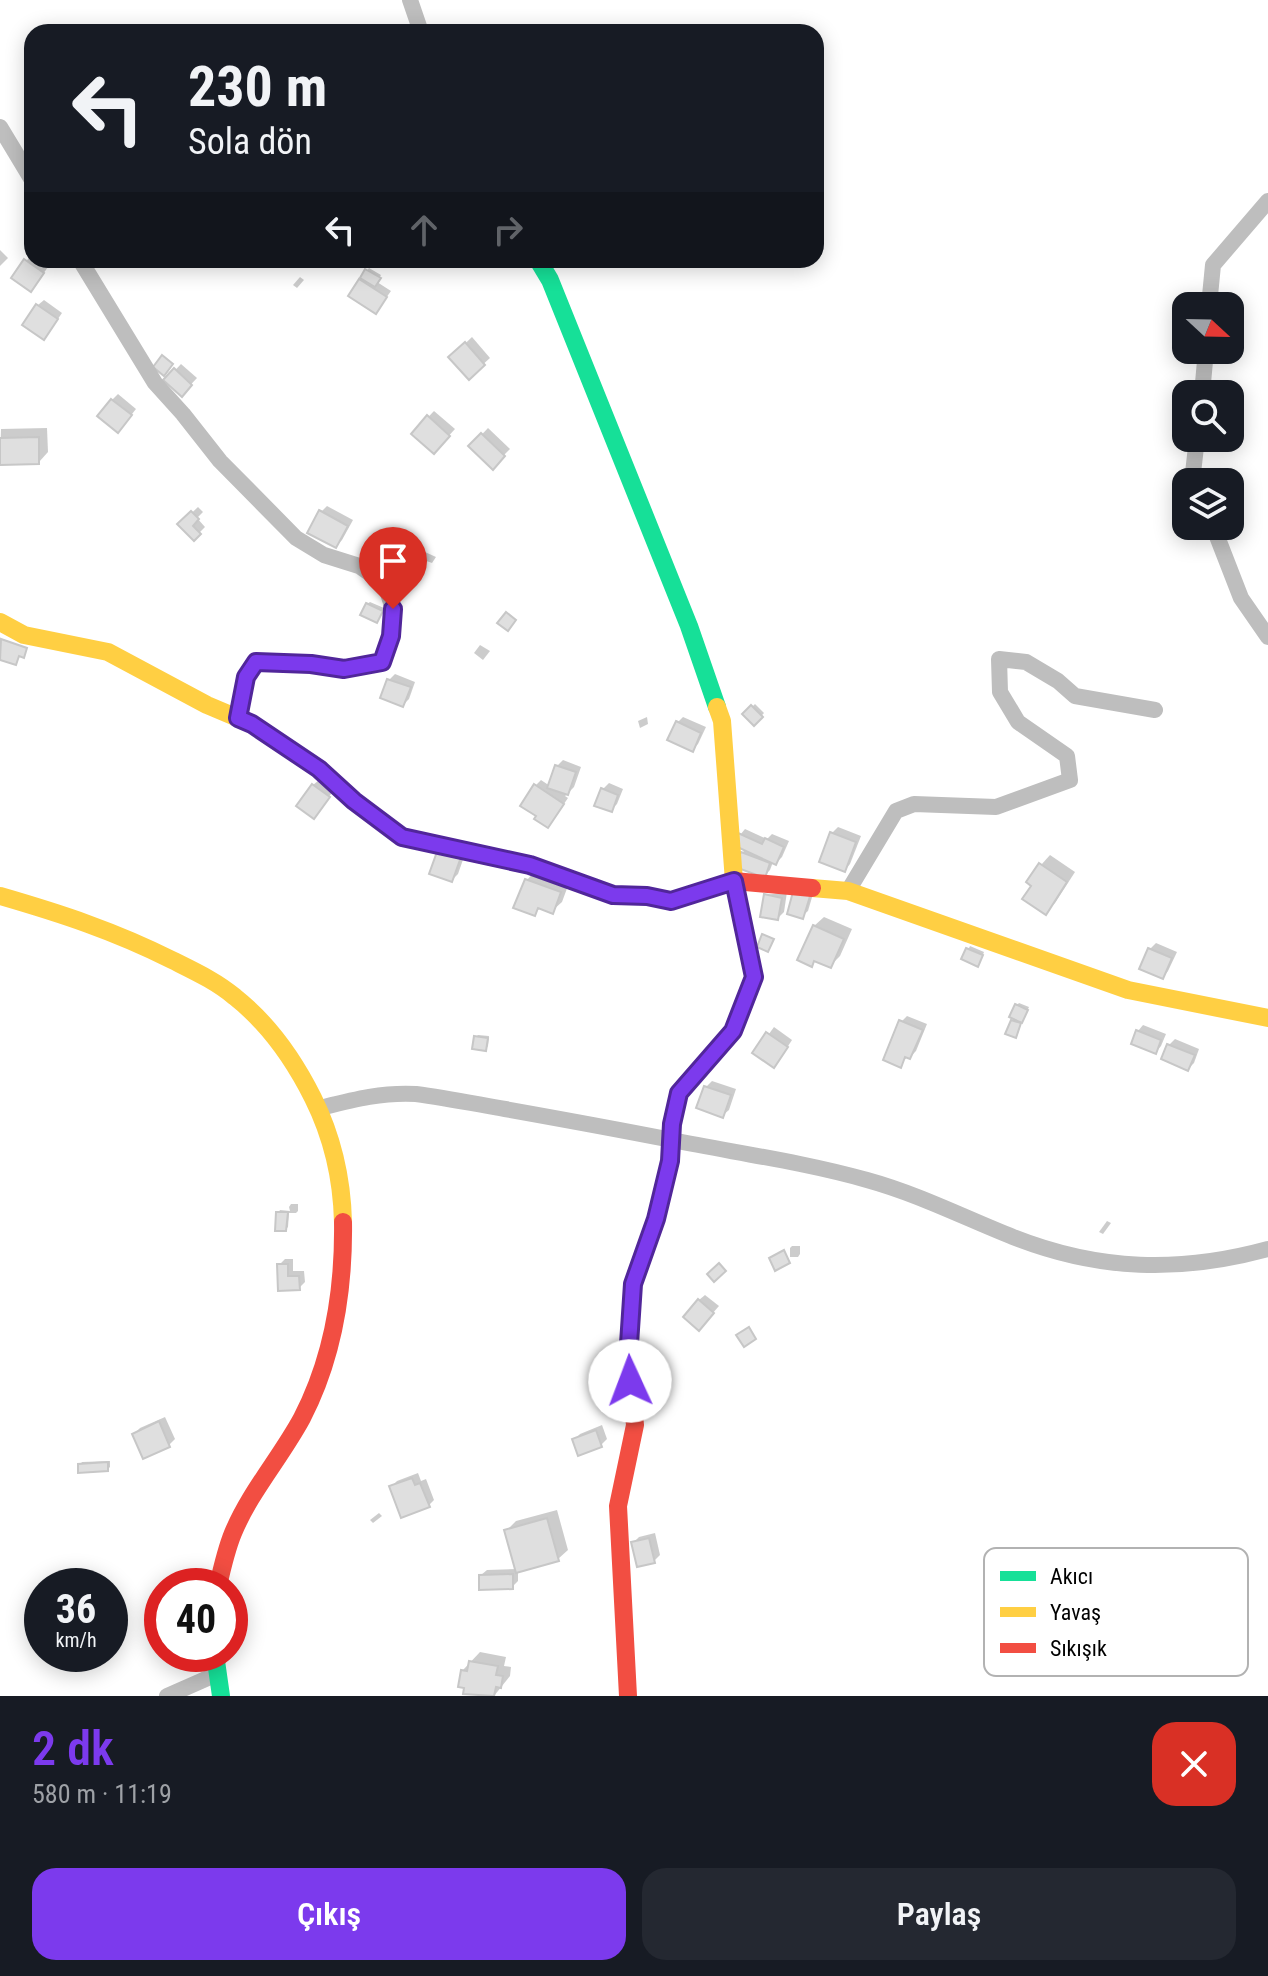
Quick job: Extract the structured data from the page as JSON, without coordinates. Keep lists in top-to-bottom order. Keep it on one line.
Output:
{"legend":["Akıcı","Yavaş","Sıkışık"],"north":"right","page":{"turn":["230 m","Sola dön"],"speed":"36 km/h","limit":"40","heading":["2 dk","580 m · 11:19"],"buttons":["Çıkış","Paylaş"]}}
